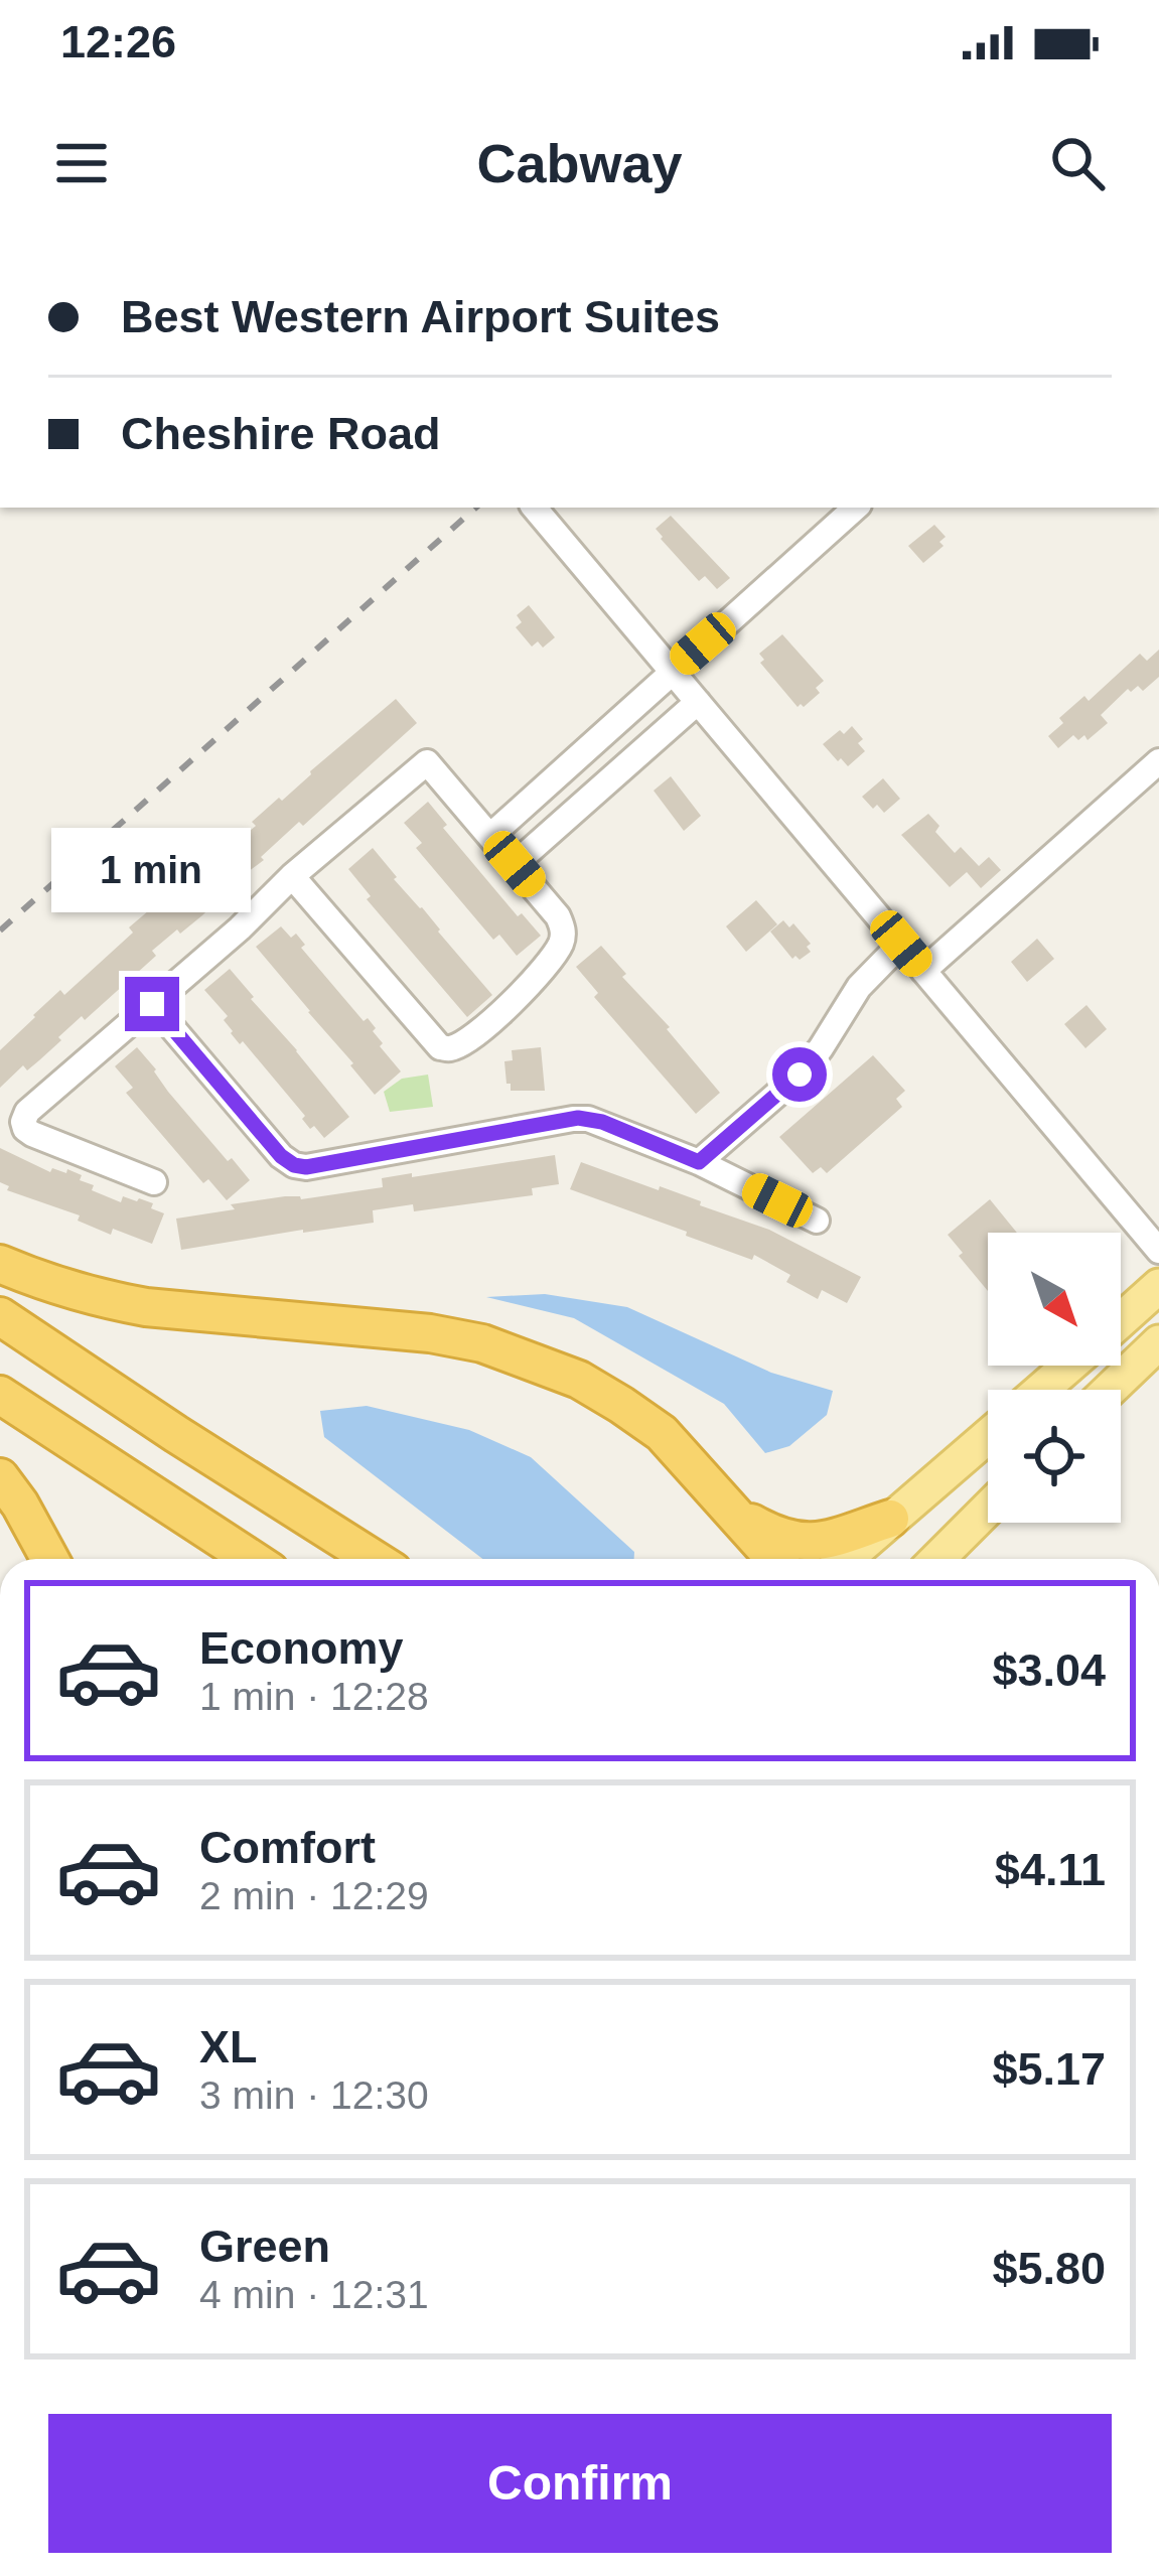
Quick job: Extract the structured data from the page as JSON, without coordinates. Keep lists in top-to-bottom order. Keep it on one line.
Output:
{"north":"bottom right","page":{"status":"12:26","header":"Cabway","banner":["Best Western Airport Suites","Cheshire Road"],"bubble":"1 min","list":[{"name":"Economy","note":"1 min · 12:28","value":"$3.04"},{"name":"Comfort","note":"2 min · 12:29","value":"$4.11"},{"name":"XL","note":"3 min · 12:30","value":"$5.17"},{"name":"Green","note":"4 min · 12:31","value":"$5.80"}],"buttons":"Confirm"}}
